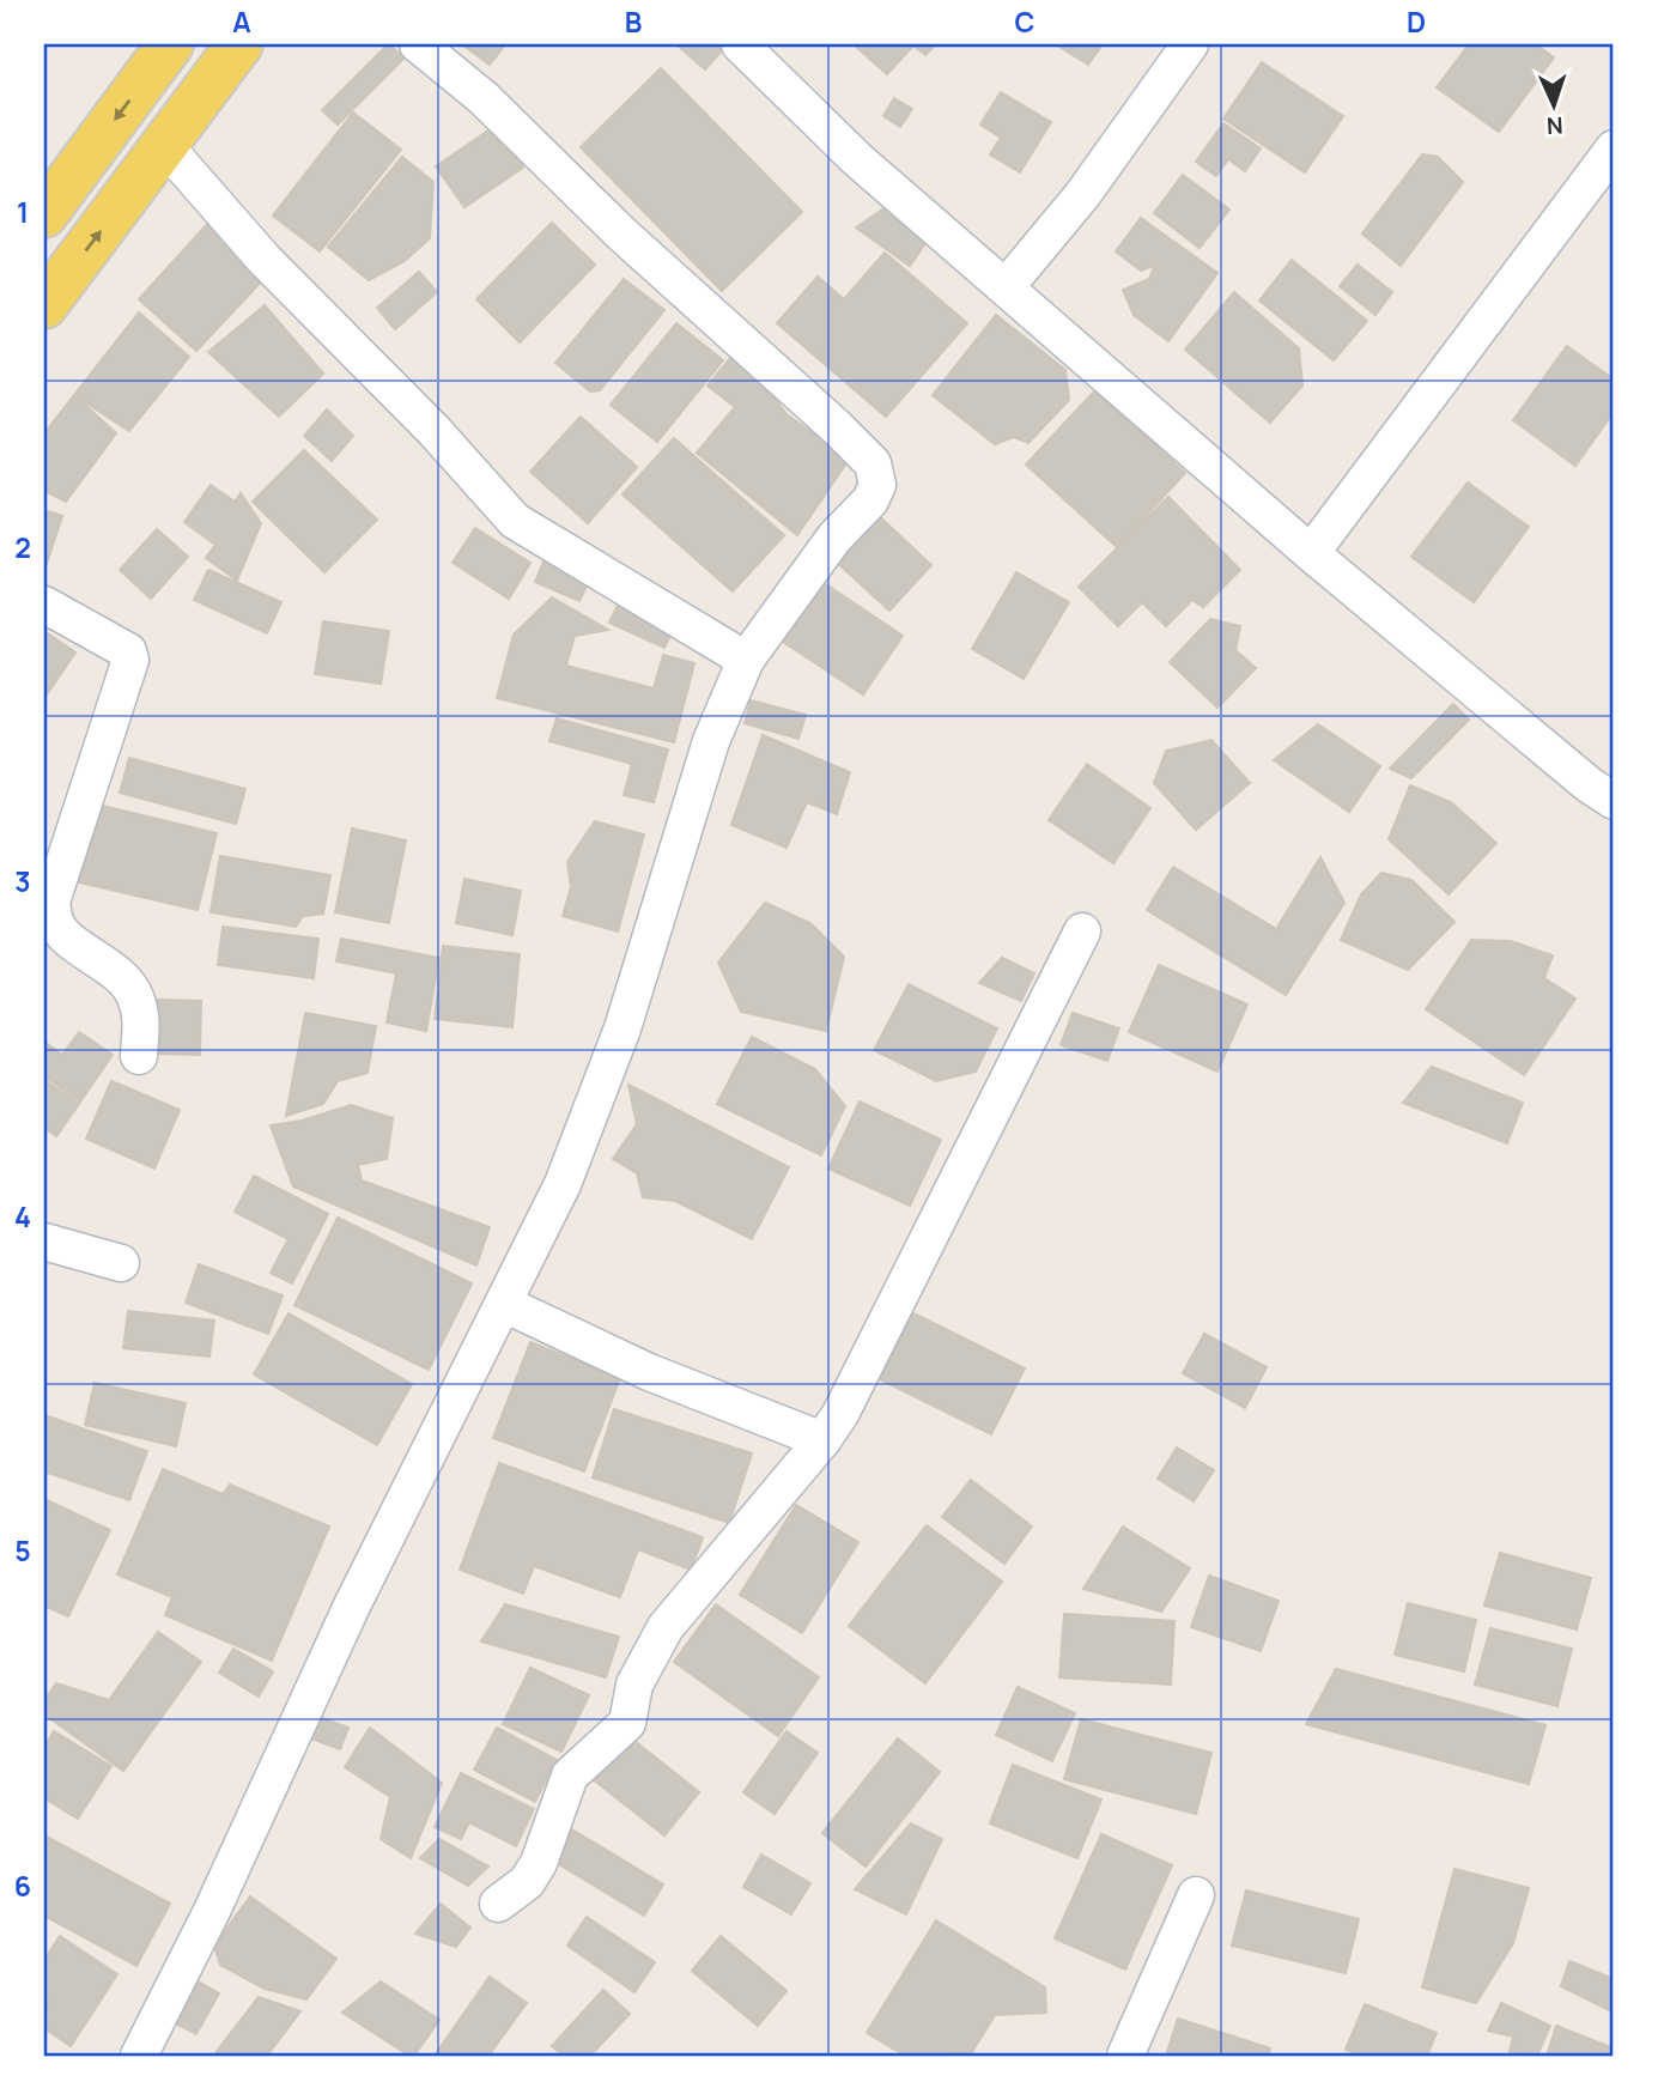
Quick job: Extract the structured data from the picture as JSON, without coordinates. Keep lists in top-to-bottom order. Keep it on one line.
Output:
{"north":"bottom","grid":{"columns":["A","B","C","D"],"rows":["1","2","3","4","5","6"]}}
